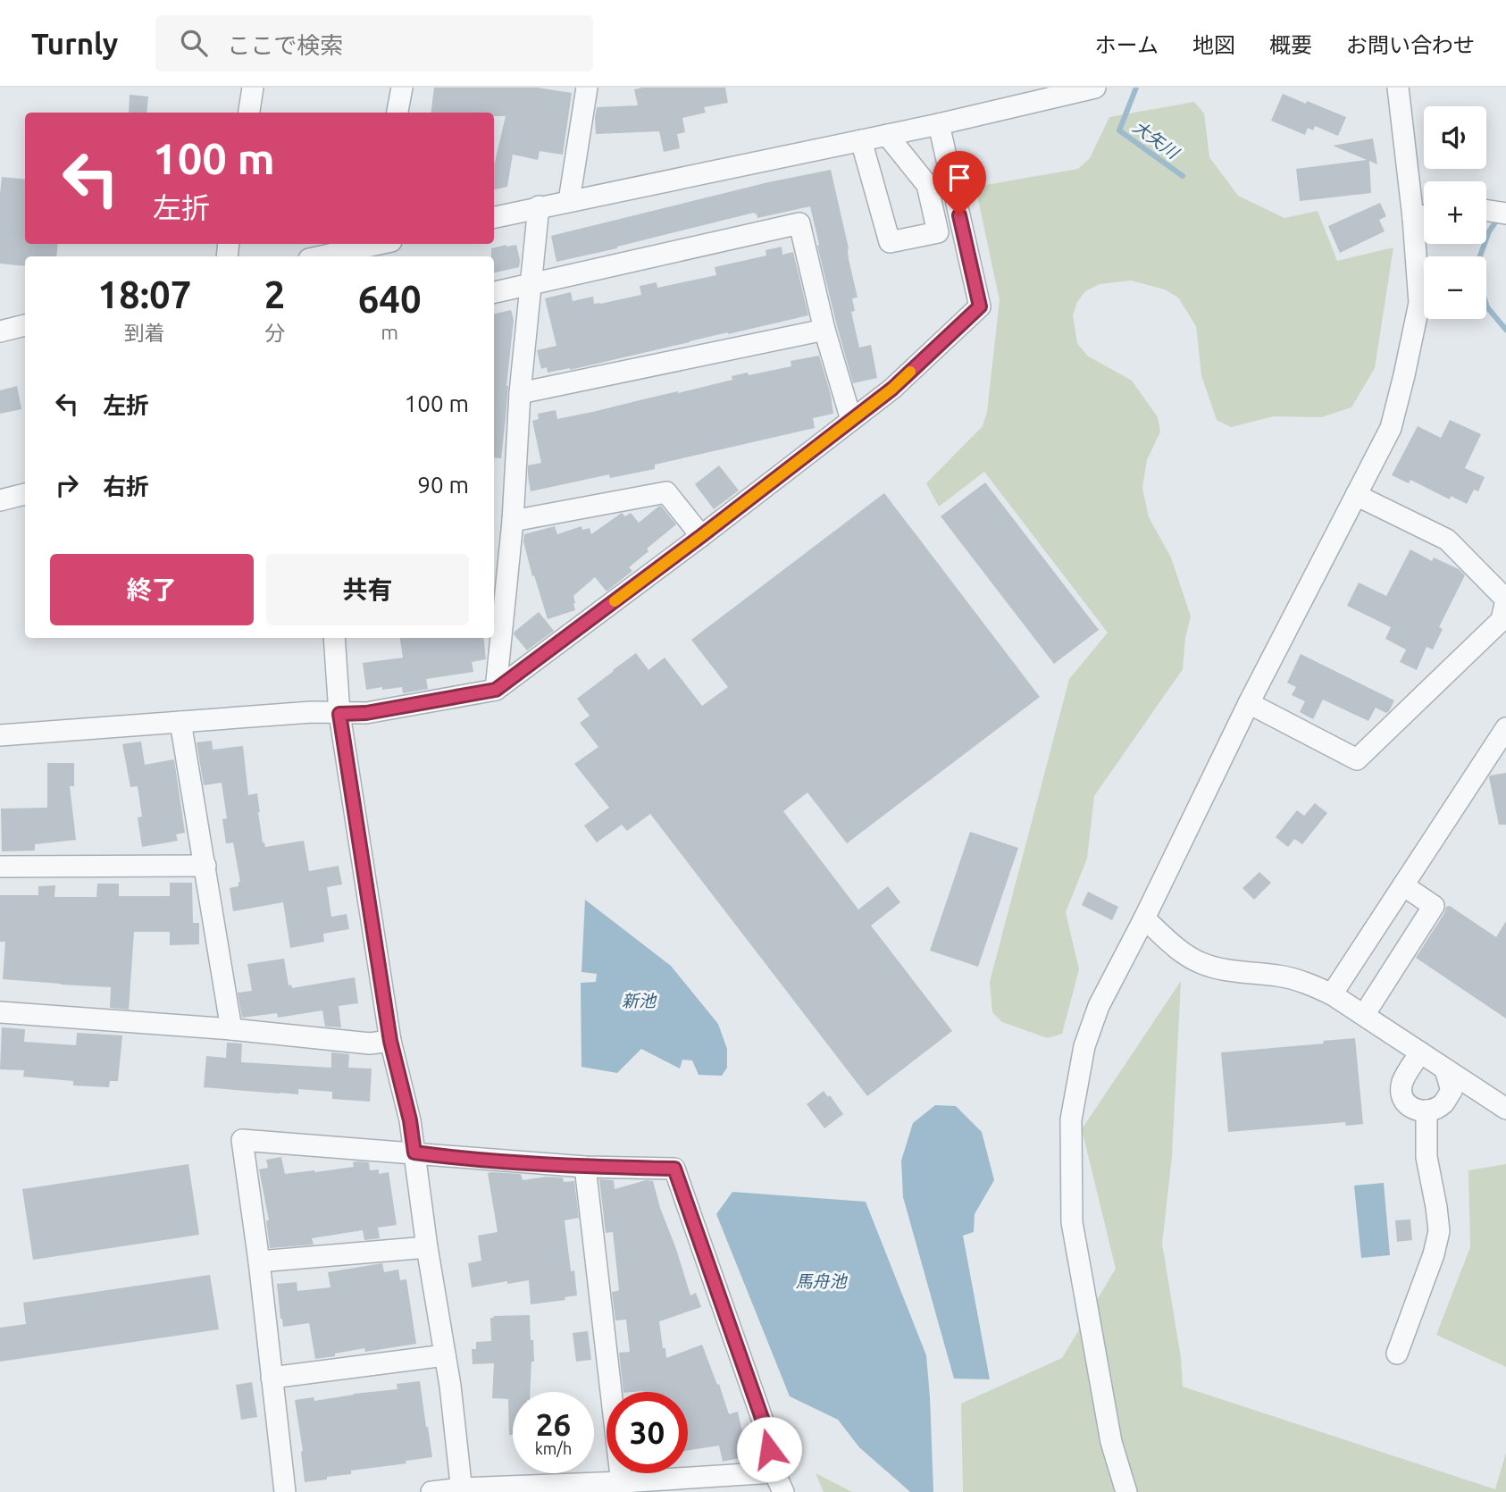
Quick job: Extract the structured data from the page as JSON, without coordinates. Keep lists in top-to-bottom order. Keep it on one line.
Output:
{"water":["大矢川","新池","馬舟池"],"page":{"header":"Turnly","search":"ここで検索","nav":["ホーム","地図","概要","お問い合わせ"],"map_buttons":["+","−"],"turn":["100 m","左折"],"eta":["18:07","到着","2","分","640","m"],"list":[{"name":"左折","value":"100 m"},{"name":"右折","value":"90 m"}],"buttons":["終了","共有"],"speed":"26 km/h","limit":"30"}}
